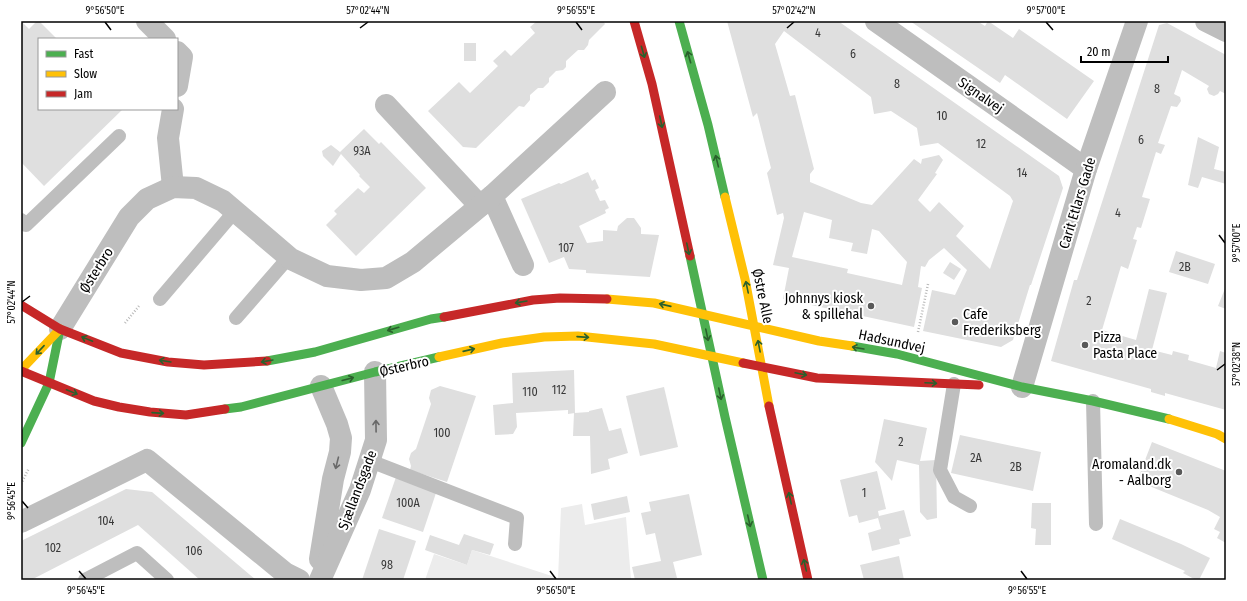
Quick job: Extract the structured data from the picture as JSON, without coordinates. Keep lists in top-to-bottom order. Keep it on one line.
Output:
{"streets":{"street":["Signalvej","Carit Etlars Gade","Østerbro","Østre Alle","Hadsundvej","Sjællandsgade"]},"crossings":[["Signalvej","Carit Etlars Gade"],["Carit Etlars Gade","Hadsundvej"],["Østerbro","Østre Alle"],["Østerbro","Hadsundvej"],["Østerbro","Sjællandsgade"],["Østre Alle","Hadsundvej"]],"places":["Johnnys kiosk & spillehal","Cafe Frederiksberg","Pizza Pasta Place","Aromaland.dk - Aalborg"],"house_numbers":["4","6","8","8","10","6","12","93A","14","4","107","2B","2","112","110","100","2","2A","2B","1","100A","104","102","106","98"],"legend":["Fast","Slow","Jam"],"scale_bar":"20 m","coordinates":["9°56'50\"E","57°02'44\"N","9°56'55\"E","57°02'42\"N","9°57'00\"E","57°02'38\"N","9°56'45\"E"]}
